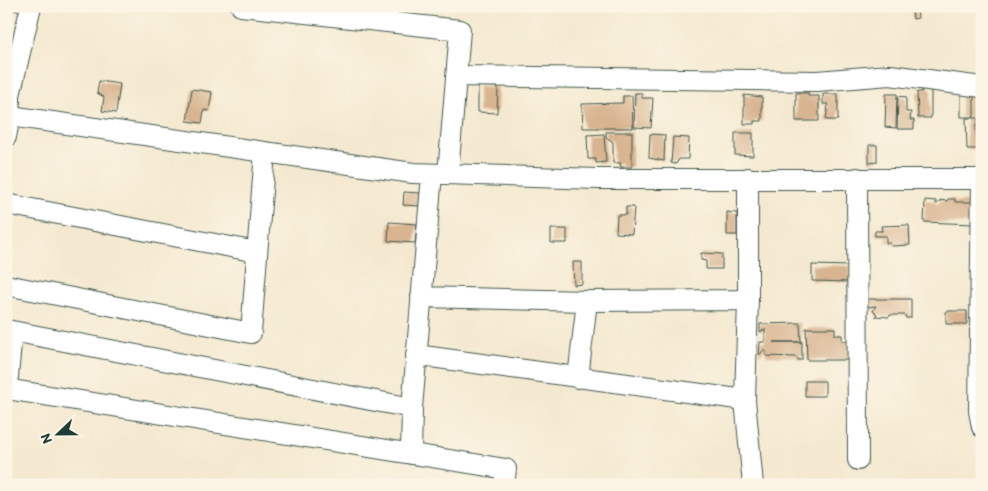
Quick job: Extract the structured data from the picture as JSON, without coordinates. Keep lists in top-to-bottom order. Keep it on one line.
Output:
{"north":"left"}
